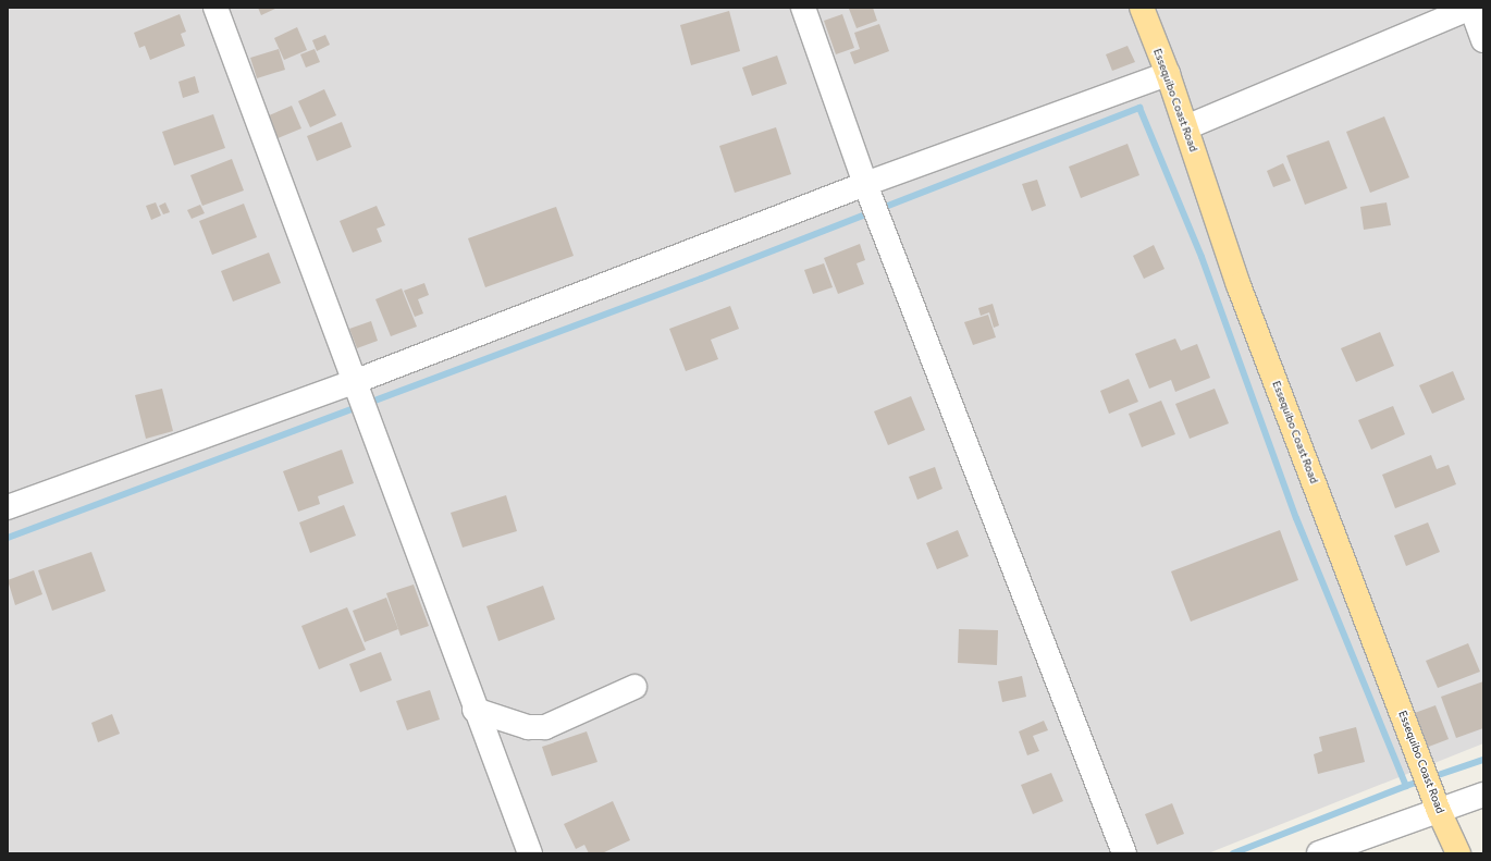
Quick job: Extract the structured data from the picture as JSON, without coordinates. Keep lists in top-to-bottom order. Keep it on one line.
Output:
{"streets":{"main road":["Essequibo Coast Road"]}}
